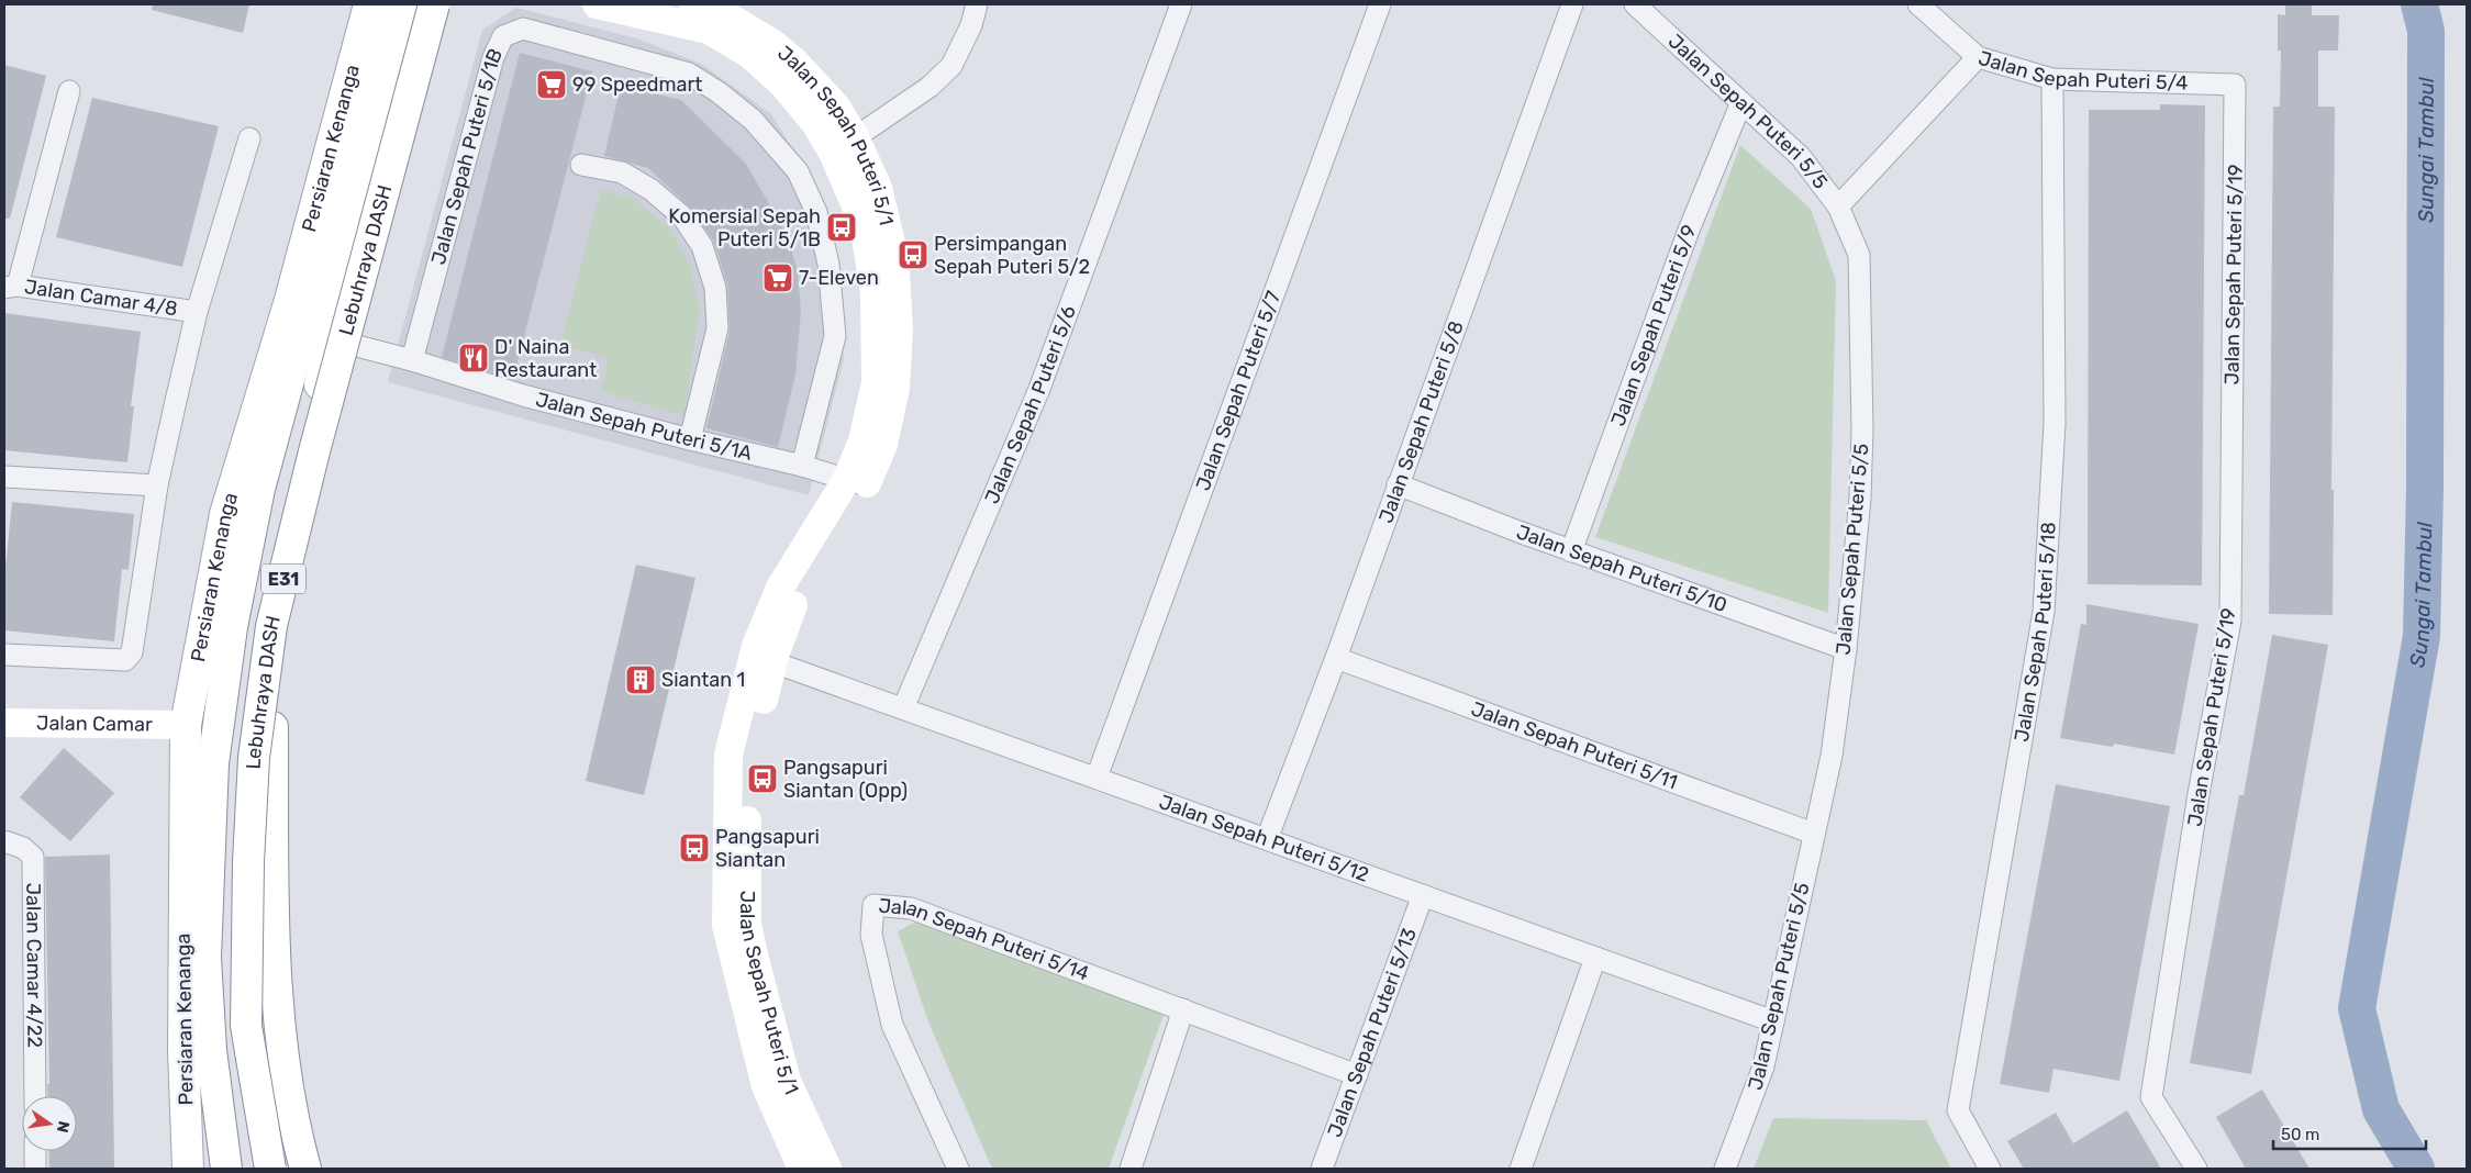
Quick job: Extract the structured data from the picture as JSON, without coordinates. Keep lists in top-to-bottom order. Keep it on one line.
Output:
{"streets":{"main road":["Persiaran Kenanga","Lebuhraya DASH","E31"],"street":["Jalan Sepah Puteri 5/4","Jalan Sepah Puteri 5/5","Jalan Sepah Puteri 5/1","Jalan Sepah Puteri 5/1B","Jalan Sepah Puteri 5/19","Jalan Camar 4/8","Jalan Sepah Puteri 5/9","Jalan Sepah Puteri 5/7","Jalan Sepah Puteri 5/6","Jalan Sepah Puteri 5/8","Jalan Sepah Puteri 5/1A","Jalan Sepah Puteri 5/10","Jalan Sepah Puteri 5/18","Jalan Camar","Jalan Sepah Puteri 5/11","Jalan Sepah Puteri 5/12","Jalan Sepah Puteri 5/14","Jalan Camar 4/22","Jalan Sepah Puteri 5/13"]},"crossings":[["Jalan Sepah Puteri 5/4","Jalan Sepah Puteri 5/19"],["Jalan Sepah Puteri 5/4","Jalan Sepah Puteri 5/18"],["Jalan Sepah Puteri 5/5","Jalan Sepah Puteri 5/9"],["Jalan Sepah Puteri 5/5","Jalan Sepah Puteri 5/10"],["Jalan Sepah Puteri 5/5","Jalan Sepah Puteri 5/11"],["Jalan Sepah Puteri 5/5","Jalan Sepah Puteri 5/12"],["Jalan Sepah Puteri 5/1","Jalan Sepah Puteri 5/1A"],["Jalan Sepah Puteri 5/1","Jalan Sepah Puteri 5/12"],["Persiaran Kenanga","Jalan Camar"],["Jalan Sepah Puteri 5/1B","Jalan Sepah Puteri 5/1A"],["Jalan Sepah Puteri 5/9","Jalan Sepah Puteri 5/10"],["Jalan Sepah Puteri 5/7","Jalan Sepah Puteri 5/12"],["Jalan Sepah Puteri 5/6","Jalan Sepah Puteri 5/12"],["Jalan Sepah Puteri 5/8","Jalan Sepah Puteri 5/10"],["Jalan Sepah Puteri 5/8","Jalan Sepah Puteri 5/11"],["Jalan Sepah Puteri 5/8","Jalan Sepah Puteri 5/12"],["Jalan Sepah Puteri 5/12","Jalan Sepah Puteri 5/13"],["Jalan Sepah Puteri 5/14","Jalan Sepah Puteri 5/13"]],"water":["Sungai Tambul"],"places":{"supermarket":["99 Speedmart","7-Eleven"],"bus stop":["Komersial Sepah Puteri 5/1B","Persimpangan Sepah Puteri 5/2","Pangsapuri Siantan (Opp)","Pangsapuri Siantan"],"restaurant":["D' Naina Restaurant"],"building":["Siantan 1"]},"scale_bar":"50 m","north":"right"}
